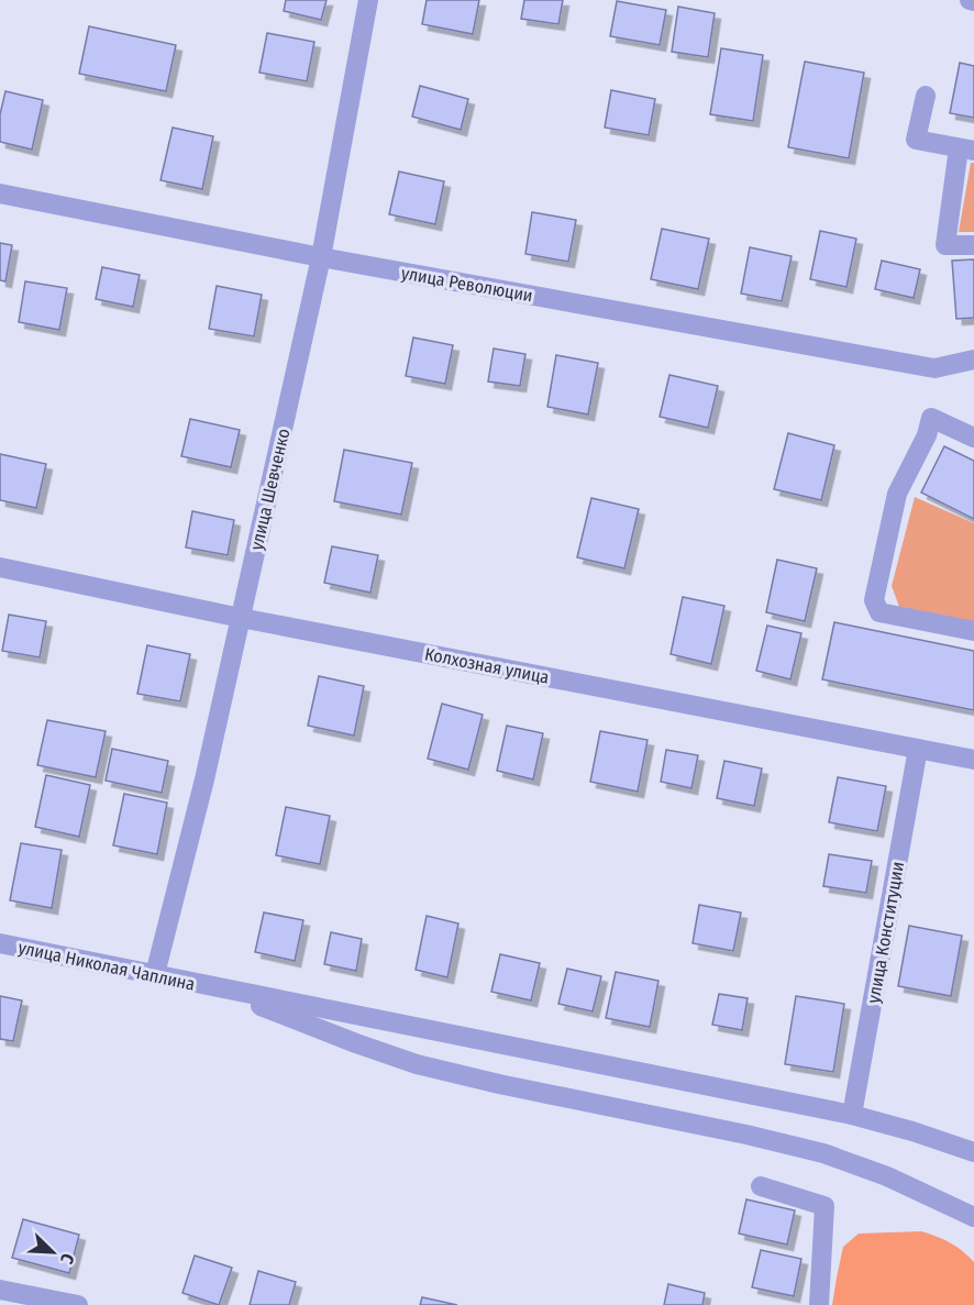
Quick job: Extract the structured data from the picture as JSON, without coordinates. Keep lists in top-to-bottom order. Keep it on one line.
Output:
{"streets":{"street":["улица Революции","улица Шевченко","Колхозная улица","улица Конституции","улица Николая Чаплина"]},"crossings":[["улица Революции","улица Шевченко"],["улица Шевченко","Колхозная улица"],["улица Шевченко","улица Николая Чаплина"],["Колхозная улица","улица Конституции"]],"north":"bottom right"}
